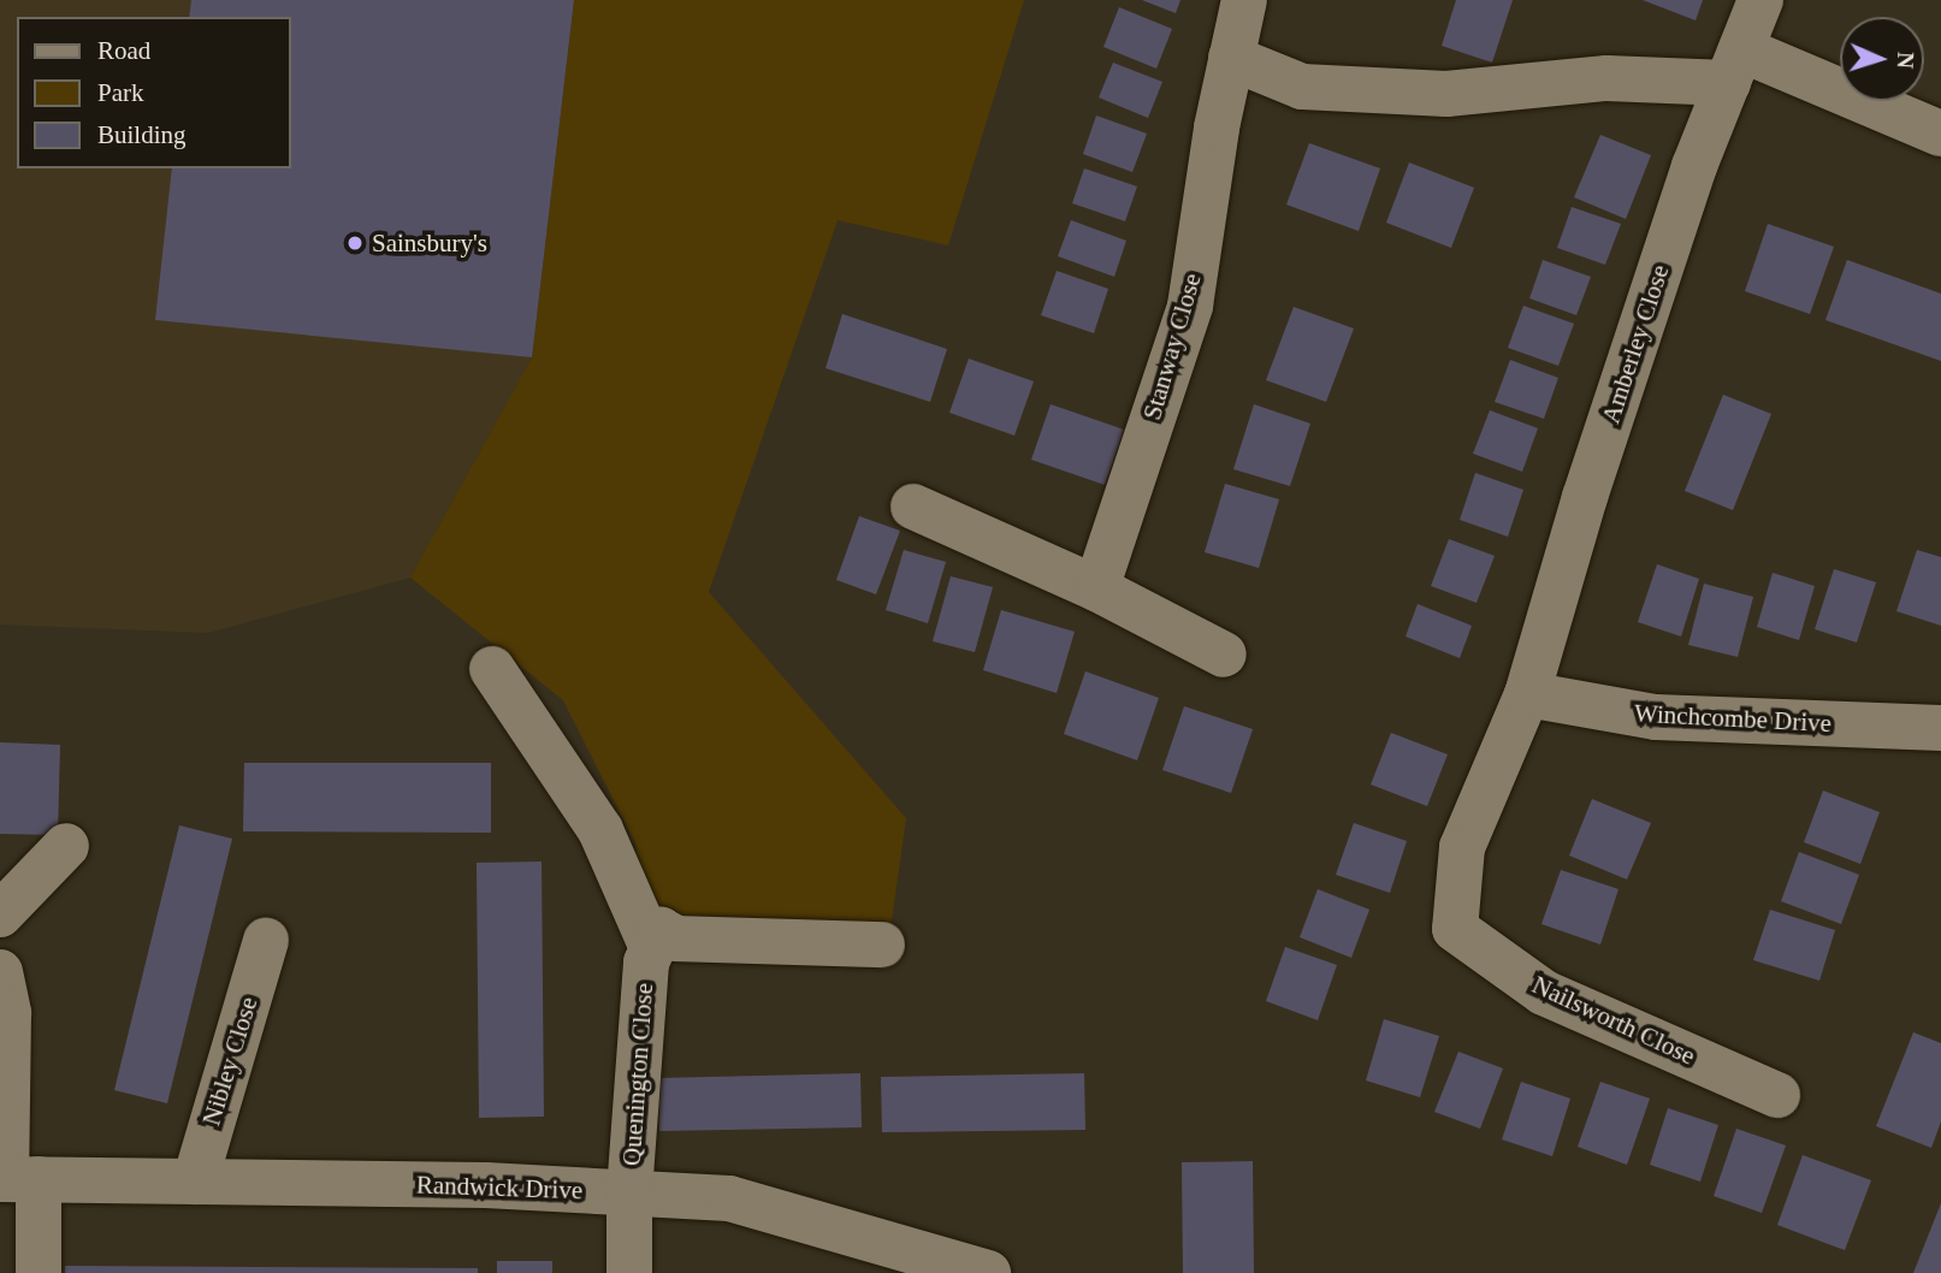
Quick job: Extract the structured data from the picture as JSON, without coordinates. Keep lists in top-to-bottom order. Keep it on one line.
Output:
{"streets":{"street":["Amberley Close","Stanway Close","Winchcombe Drive","Nailsworth Close","Nibley Close","Quenington Close","Randwick Drive"]},"crossings":[["Amberley Close","Winchcombe Drive"],["Amberley Close","Nailsworth Close"],["Winchcombe Drive","Nailsworth Close"],["Nibley Close","Randwick Drive"],["Quenington Close","Randwick Drive"]],"places":["Sainsbury's"],"legend":["Road","Park","Building"],"north":"right"}
